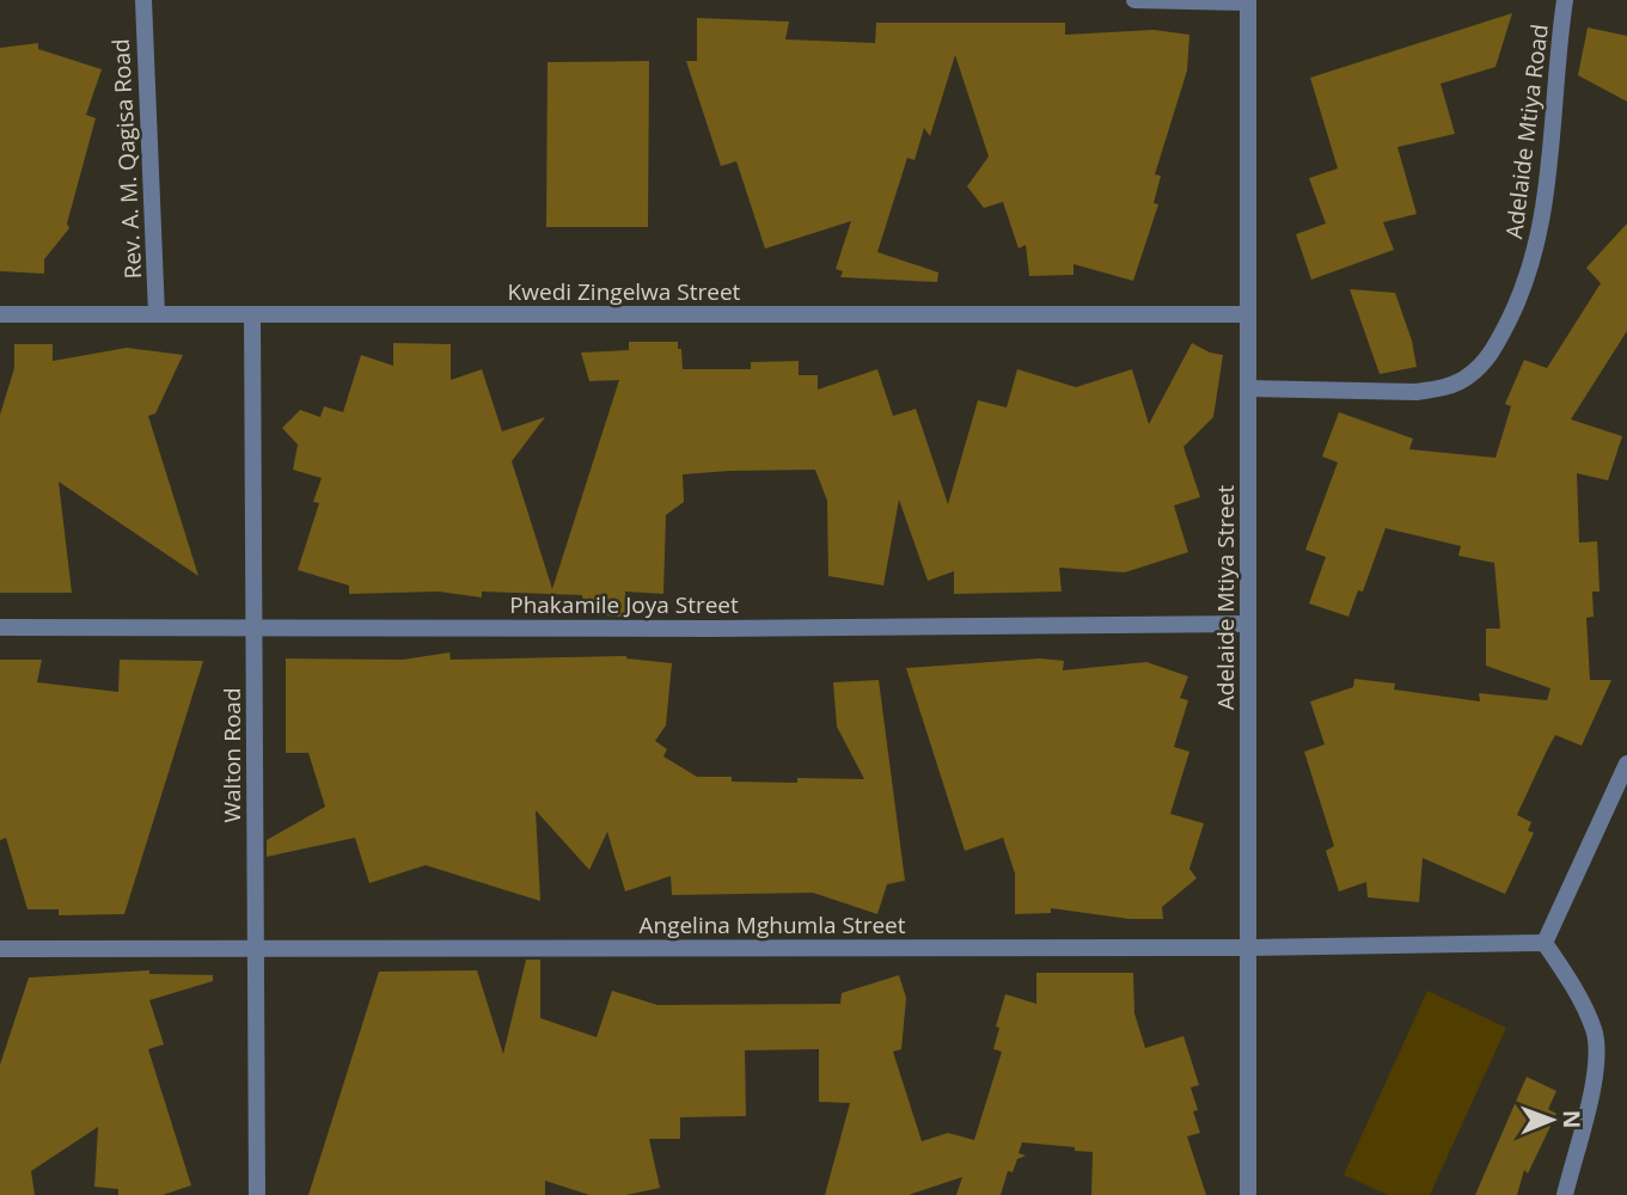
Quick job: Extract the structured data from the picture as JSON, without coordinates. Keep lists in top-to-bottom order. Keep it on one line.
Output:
{"streets":{"street":["Adelaide Mtiya Road","Rev. A. M. Qagisa Road","Kwedi Zingelwa Street","Adelaide Mtiya Street","Phakamile Joya Street","Walton Road","Angelina Mghumla Street"]},"crossings":[["Adelaide Mtiya Road","Adelaide Mtiya Street"],["Rev. A. M. Qagisa Road","Kwedi Zingelwa Street"],["Kwedi Zingelwa Street","Adelaide Mtiya Street"],["Kwedi Zingelwa Street","Walton Road"],["Adelaide Mtiya Street","Phakamile Joya Street"],["Adelaide Mtiya Street","Angelina Mghumla Street"],["Phakamile Joya Street","Walton Road"],["Walton Road","Angelina Mghumla Street"]],"north":"right"}
